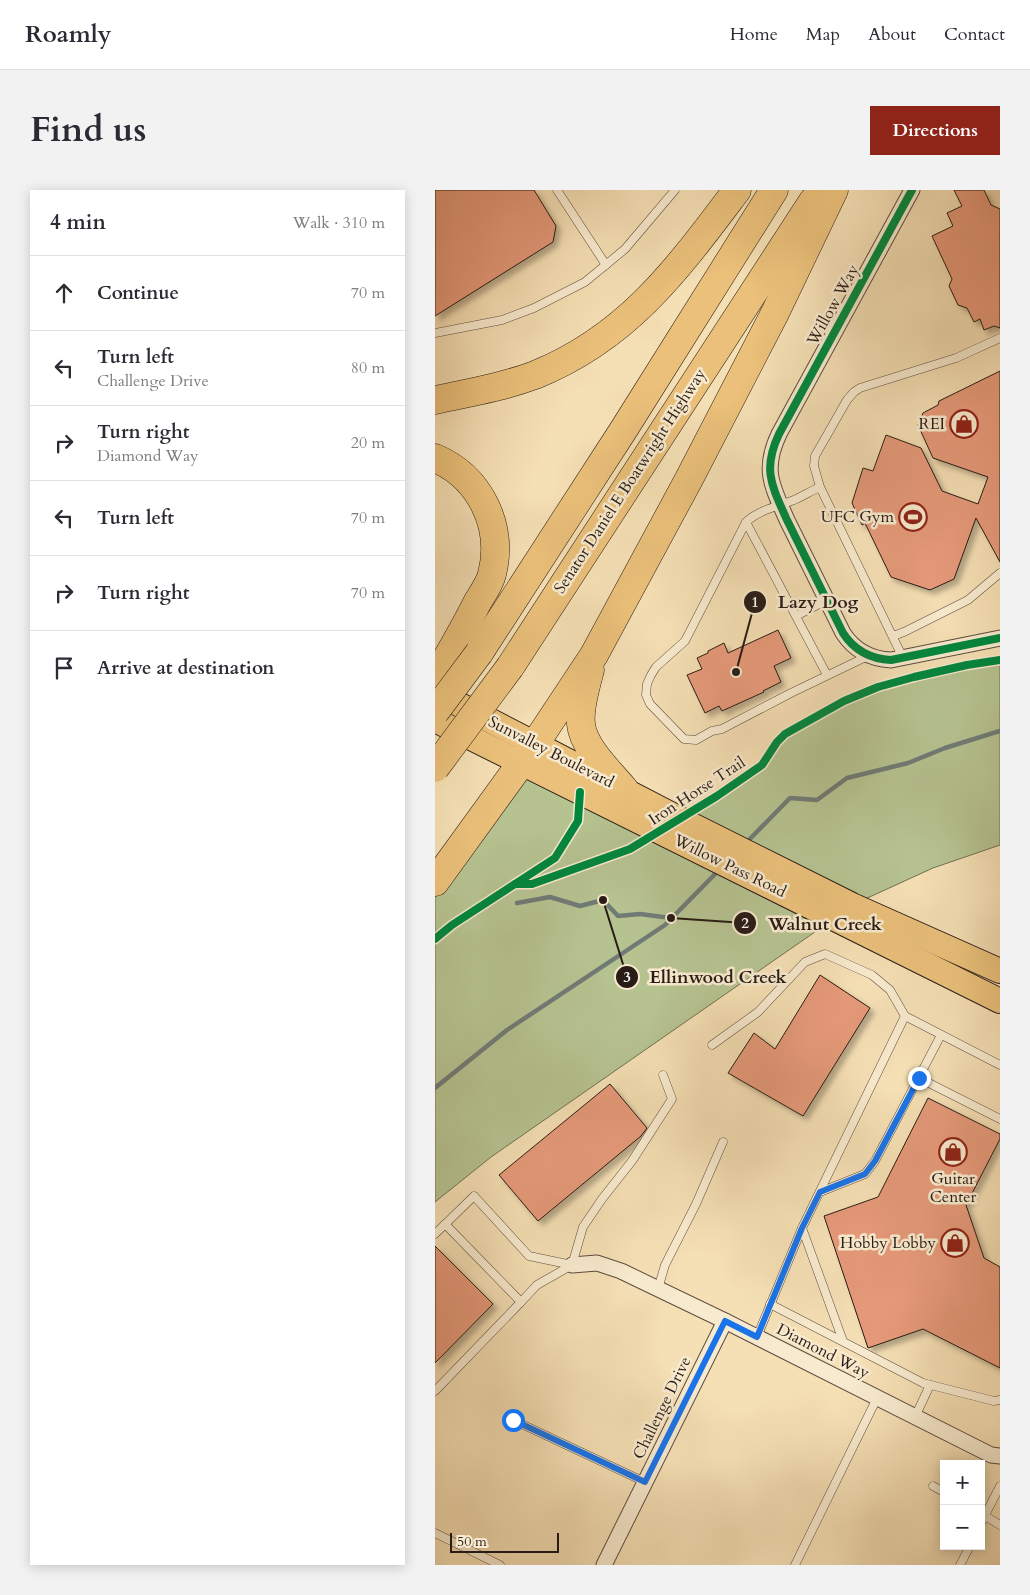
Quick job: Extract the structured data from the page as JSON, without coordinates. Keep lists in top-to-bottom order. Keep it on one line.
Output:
{"streets":{"highway":["Senator Daniel E Boatwright Highway"],"main road":["Sunvalley Boulevard","Willow Pass Road"],"street":["Willow Way","Diamond Way","Challenge Drive"],"cycle path":["Iron Horse Trail"]},"crossings":[["Sunvalley Boulevard","Willow Pass Road"],["Diamond Way","Challenge Drive"]],"places":{"shop":["REI","Guitar Center","Hobby Lobby"],"sports":["UFC Gym"],"other":["Lazy Dog","Ellinwood Creek","Walnut Creek"]},"scale_bar":"50 m","page":{"header":"Roamly","nav":["Home","Map","About","Contact"],"title":"Find us","buttons":"Directions","heading":["4 min","Walk · 310 m"],"list":[["Continue","70 m"],["Turn left","Challenge Drive","80 m"],["Turn right","Diamond Way","20 m"],["Turn left","70 m"],["Turn right","70 m"],"Arrive at destination"],"map_buttons":["+","−"],"scale":"50 m"}}
